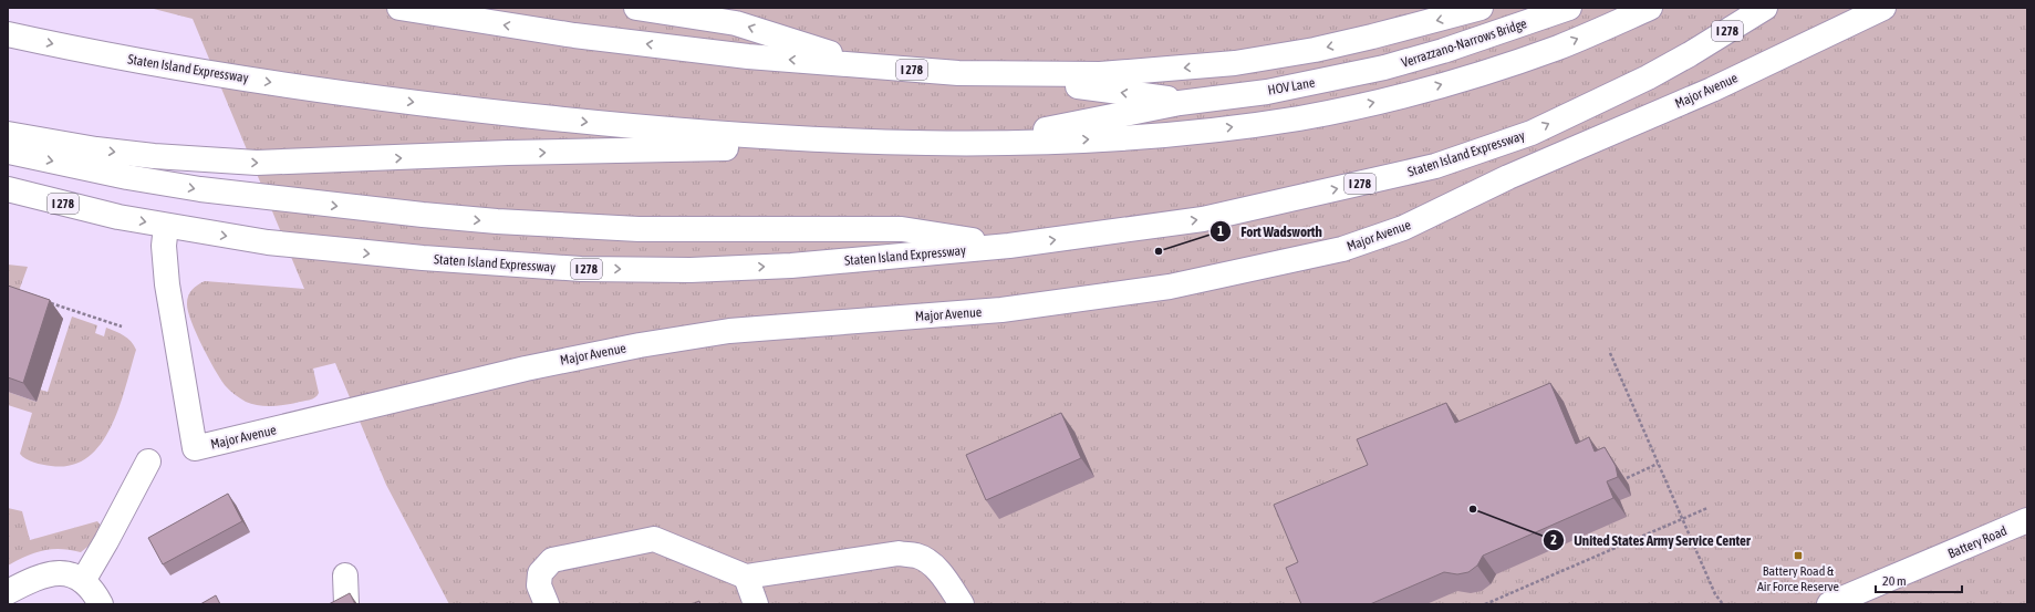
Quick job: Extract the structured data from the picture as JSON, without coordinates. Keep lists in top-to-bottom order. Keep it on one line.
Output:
{"streets":{"main road":["I 278","Verrazzano-Narrows Bridge","Staten Island Expressway","HOV Lane","Major Avenue","Battery Road"]},"crossings":[["Verrazzano-Narrows Bridge","HOV Lane"],["Staten Island Expressway","Major Avenue"]],"places":{"other":["Fort Wadsworth","United States Army Service Center"],"transit":["Battery Road & Air Force Reserve"]},"scale_bar":"20 m"}
